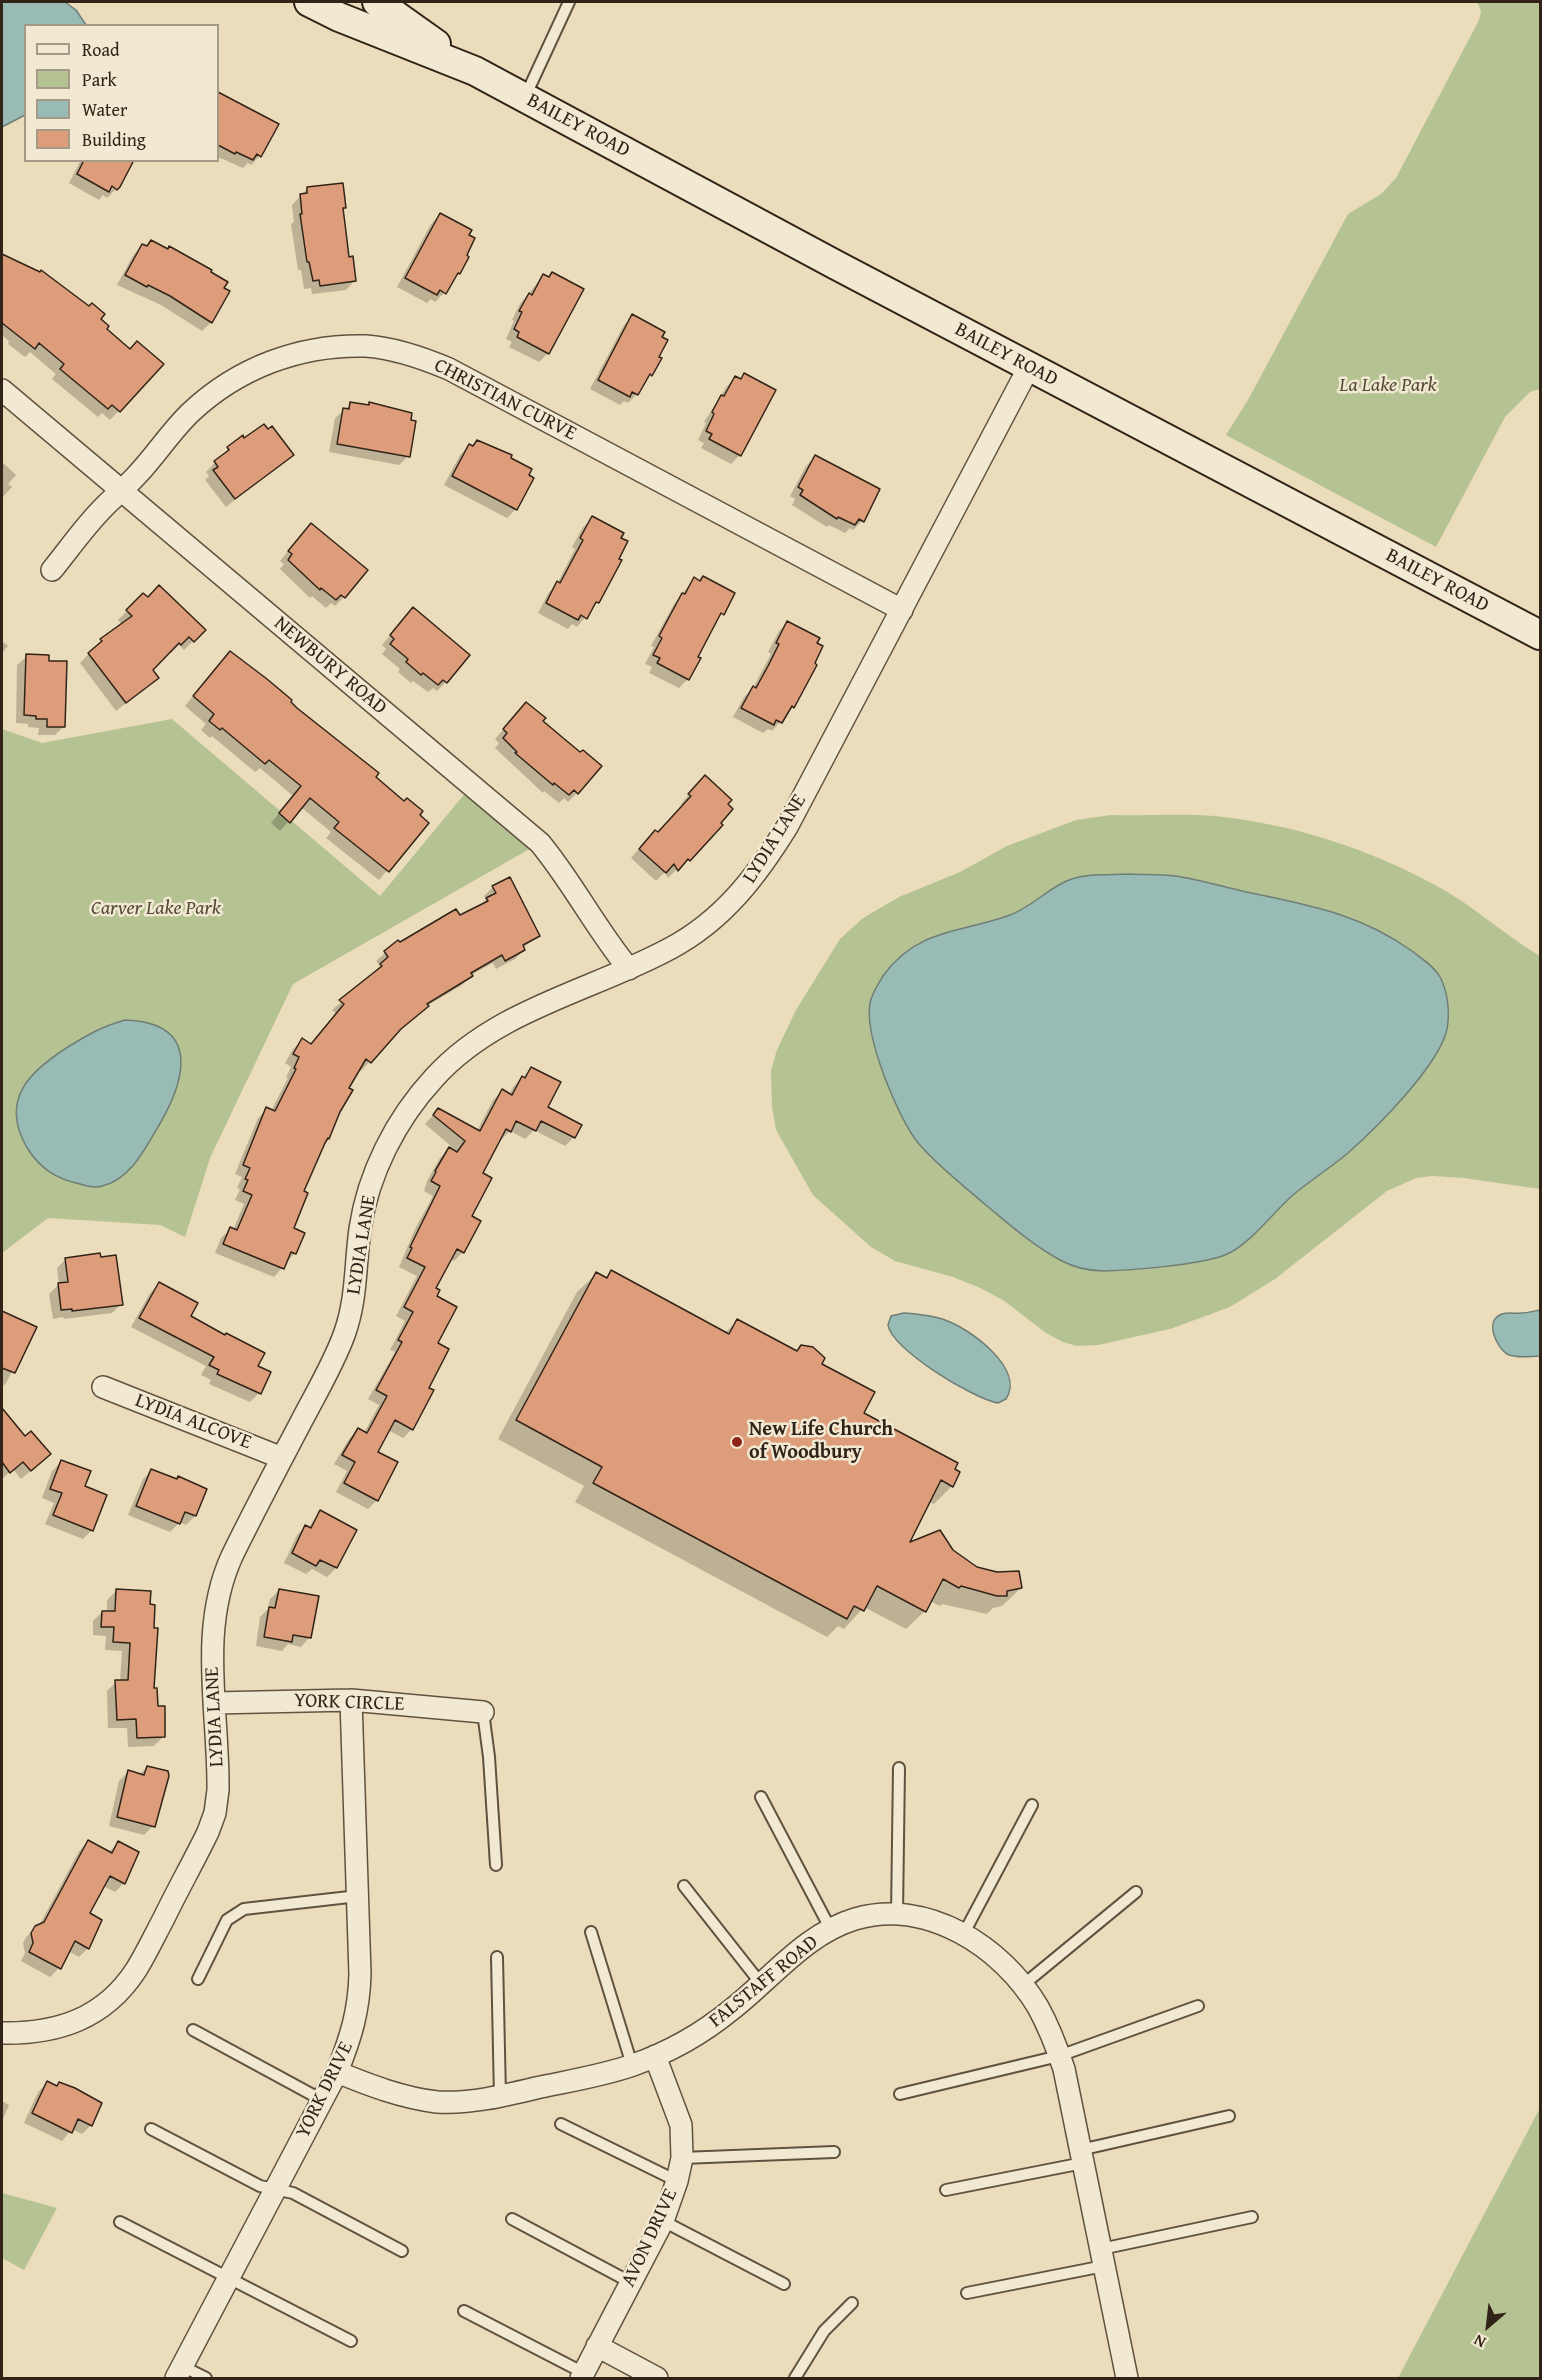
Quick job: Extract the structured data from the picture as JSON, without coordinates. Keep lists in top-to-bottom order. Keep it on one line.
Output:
{"streets":{"main road":["BAILEY ROAD"],"street":["CHRISTIAN CURVE","NEWBURY ROAD","LYDIA LANE","LYDIA ALCOVE","YORK CIRCLE","FALSTAFF ROAD","YORK DRIVE","AVON DRIVE"]},"crossings":[["BAILEY ROAD","LYDIA LANE"],["CHRISTIAN CURVE","NEWBURY ROAD"],["CHRISTIAN CURVE","LYDIA LANE"],["NEWBURY ROAD","LYDIA LANE"],["LYDIA LANE","LYDIA ALCOVE"],["LYDIA LANE","YORK CIRCLE"],["YORK CIRCLE","YORK DRIVE"],["FALSTAFF ROAD","YORK DRIVE"],["FALSTAFF ROAD","AVON DRIVE"]],"parks":["La Lake Park","Carver Lake Park"],"places":["New Life Church of Woodbury"],"legend":["Road","Park","Water","Building"],"north":"bottom left"}
